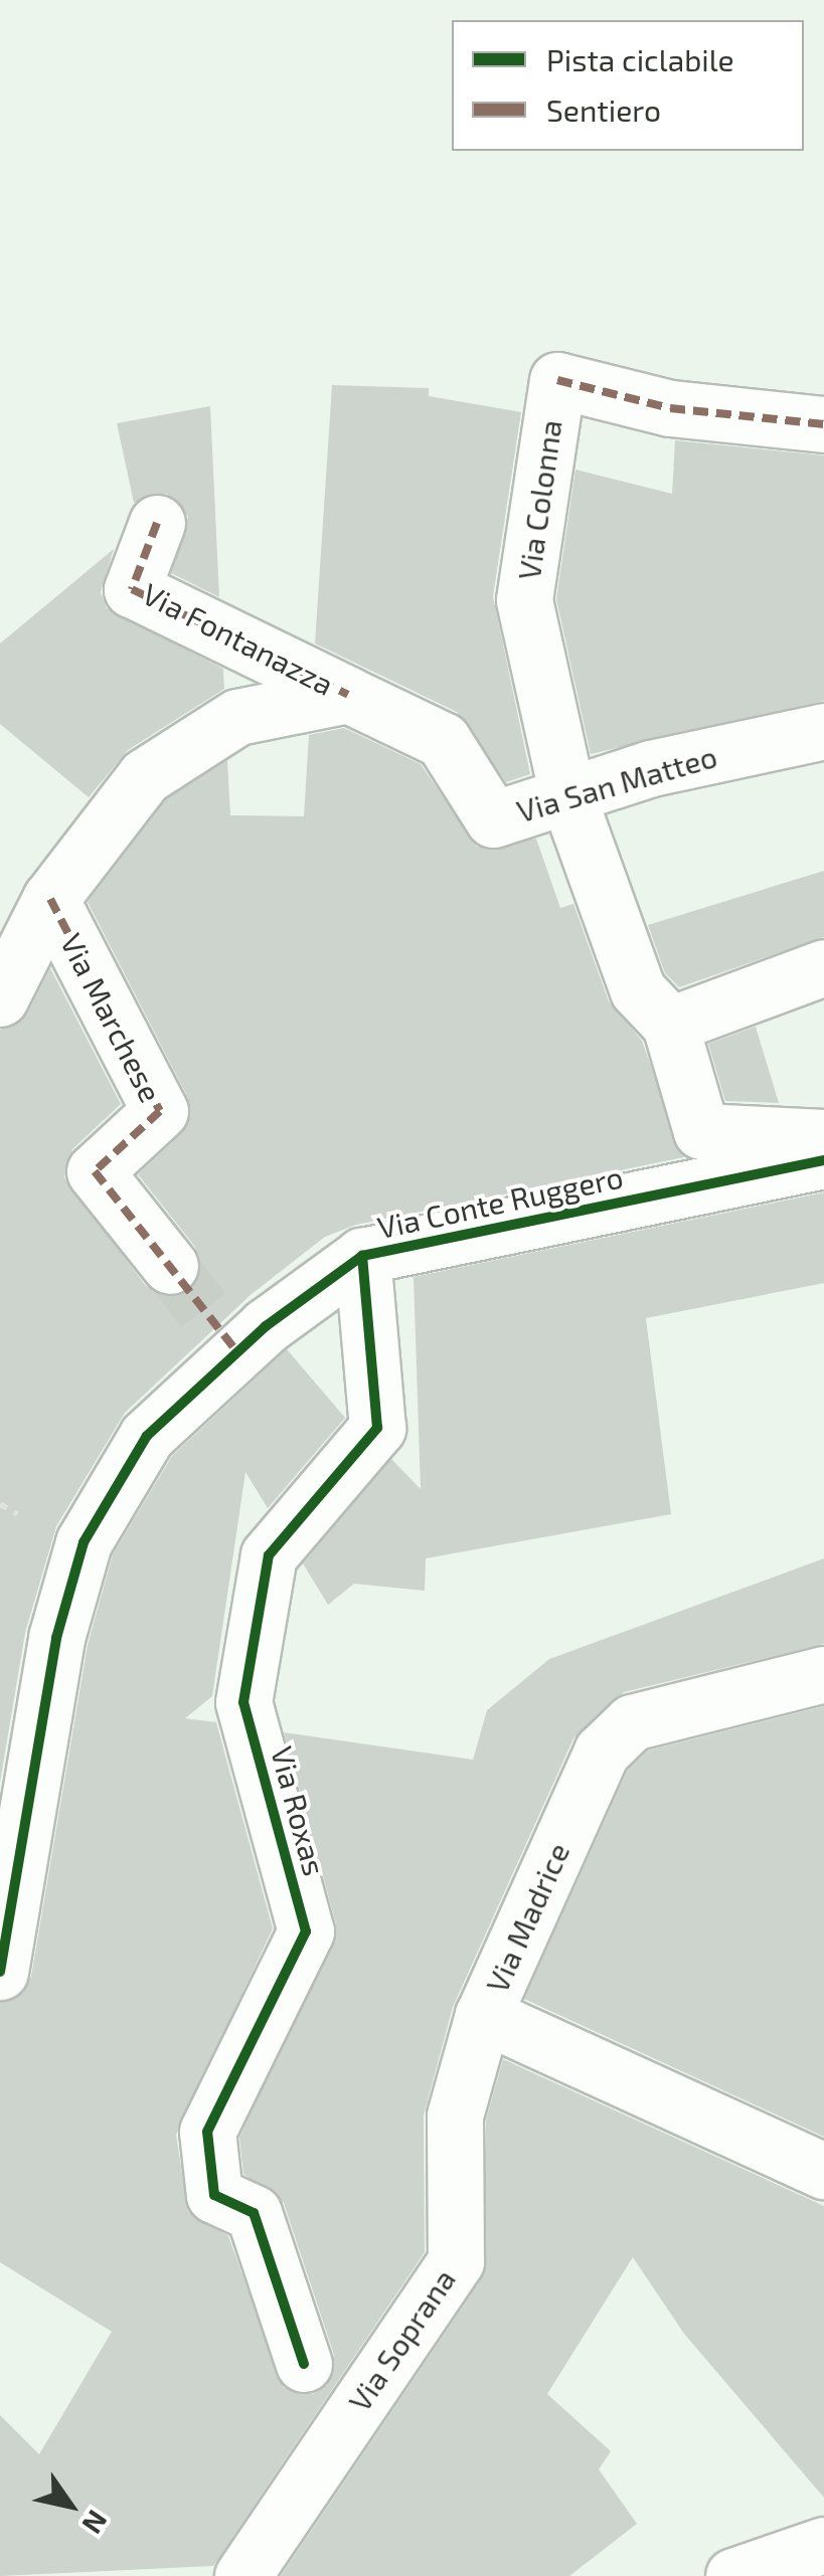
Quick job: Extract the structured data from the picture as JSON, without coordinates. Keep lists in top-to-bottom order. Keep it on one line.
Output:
{"streets":{"street":["Via Colonna","Via Fontanazza","Via San Matteo","Via Marchese","Via Conte Ruggero","Via Roxas","Via Madrice","Via Soprana"]},"crossings":[["Via Colonna","Via San Matteo"],["Via Fontanazza","Via San Matteo"],["Via Conte Ruggero","Via Roxas"],["Via Madrice","Via Soprana"]],"legend":["Pista ciclabile","Sentiero"],"north":"bottom right"}
